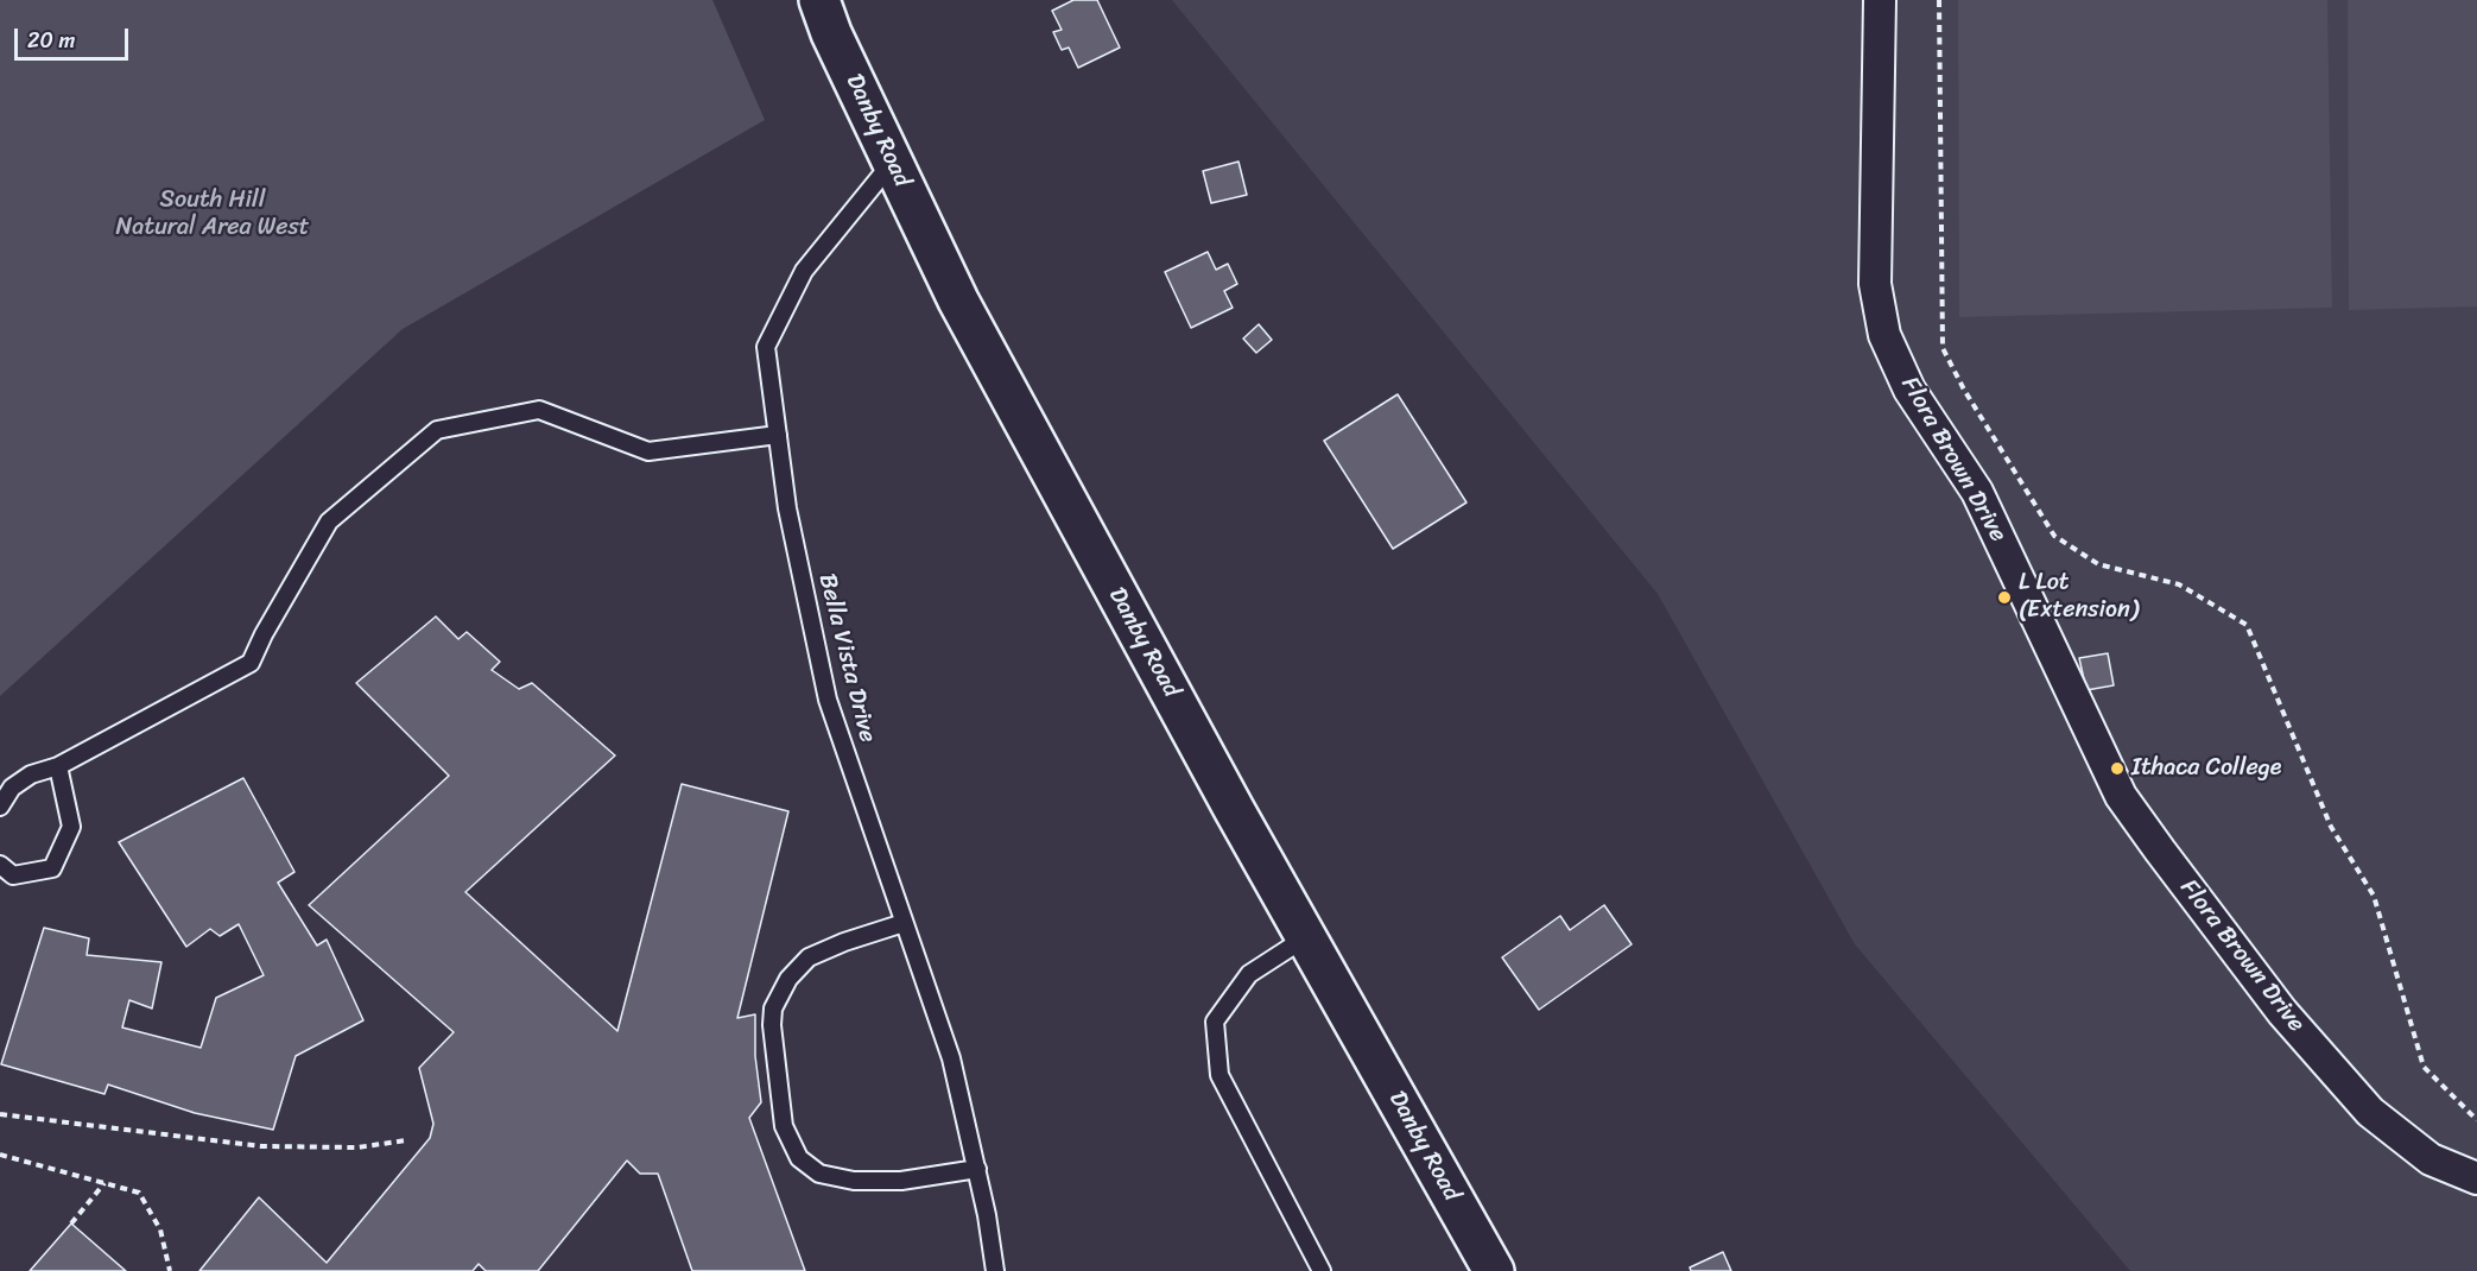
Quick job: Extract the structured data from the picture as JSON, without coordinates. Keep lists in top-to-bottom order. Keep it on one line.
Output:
{"streets":{"main road":["Danby Road"],"street":["Flora Brown Drive"],"lane":["Bella Vista Drive"]},"crossings":[["Danby Road","Bella Vista Drive"]],"parks":["South Hill Natural Area West"],"places":["L Lot (Extension)","Ithaca College"],"scale_bar":"20 m"}
